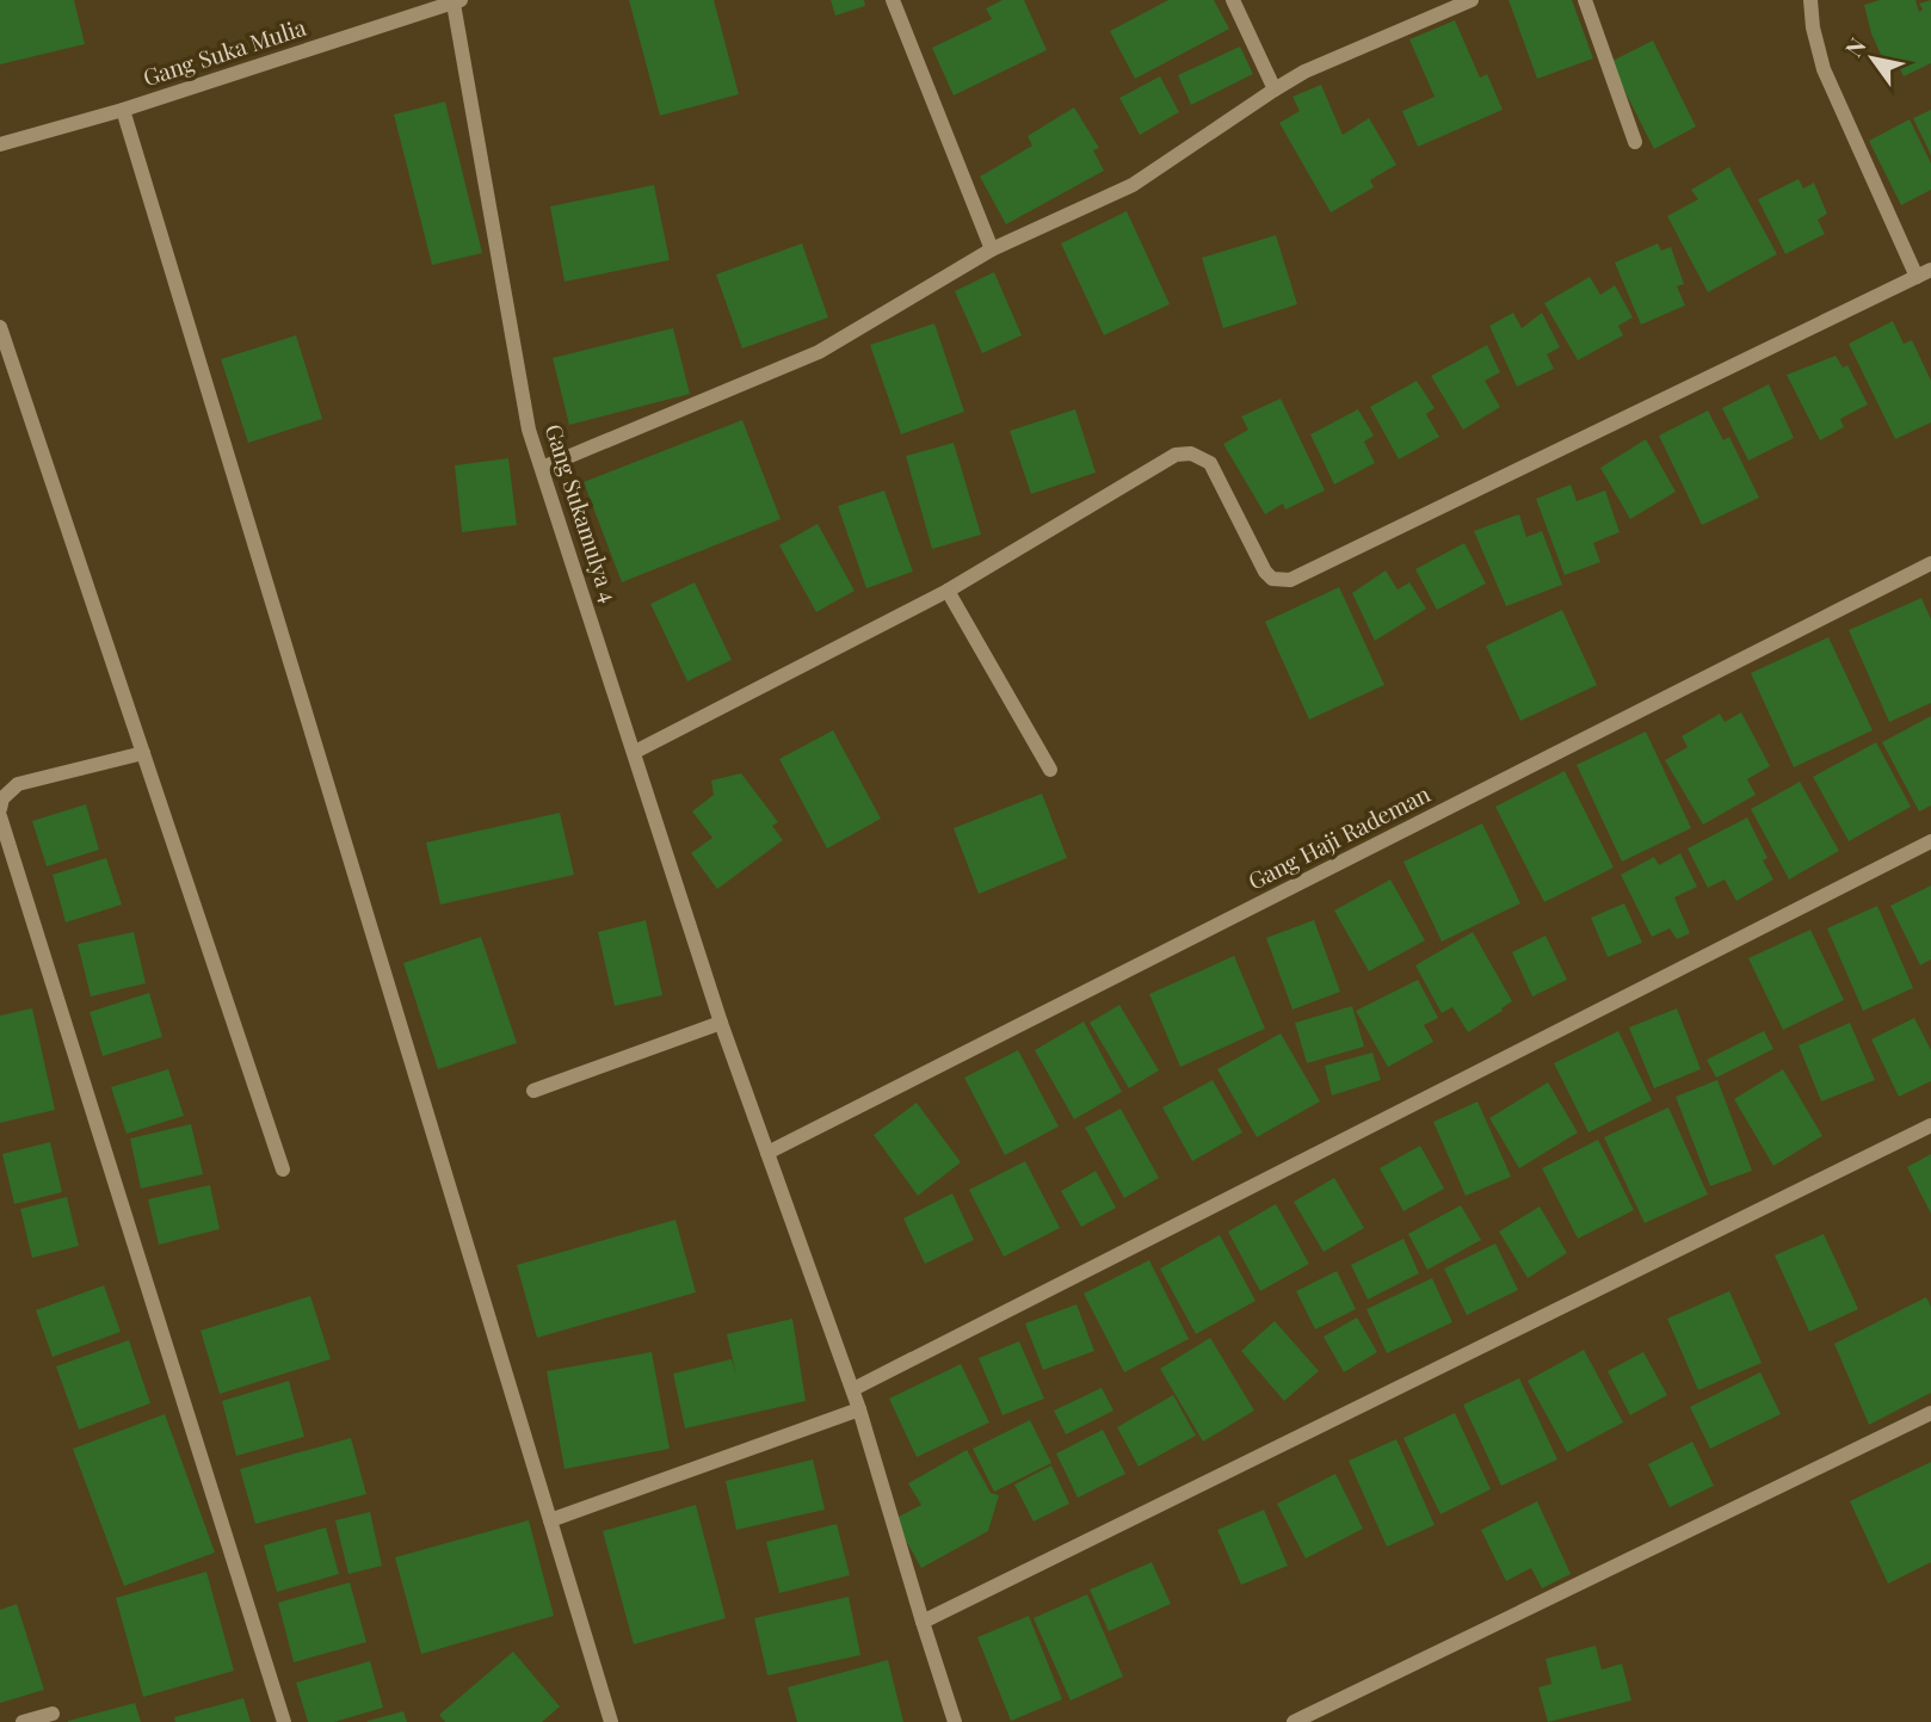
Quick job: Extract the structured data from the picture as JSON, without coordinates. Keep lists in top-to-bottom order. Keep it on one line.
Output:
{"streets":{"street":["Gang Suka Mulia","Gang Sukamulya 4","Gang Haji Rademan"]},"crossings":[["Gang Suka Mulia","Gang Sukamulya 4"],["Gang Sukamulya 4","Gang Haji Rademan"]],"north":"top left"}
